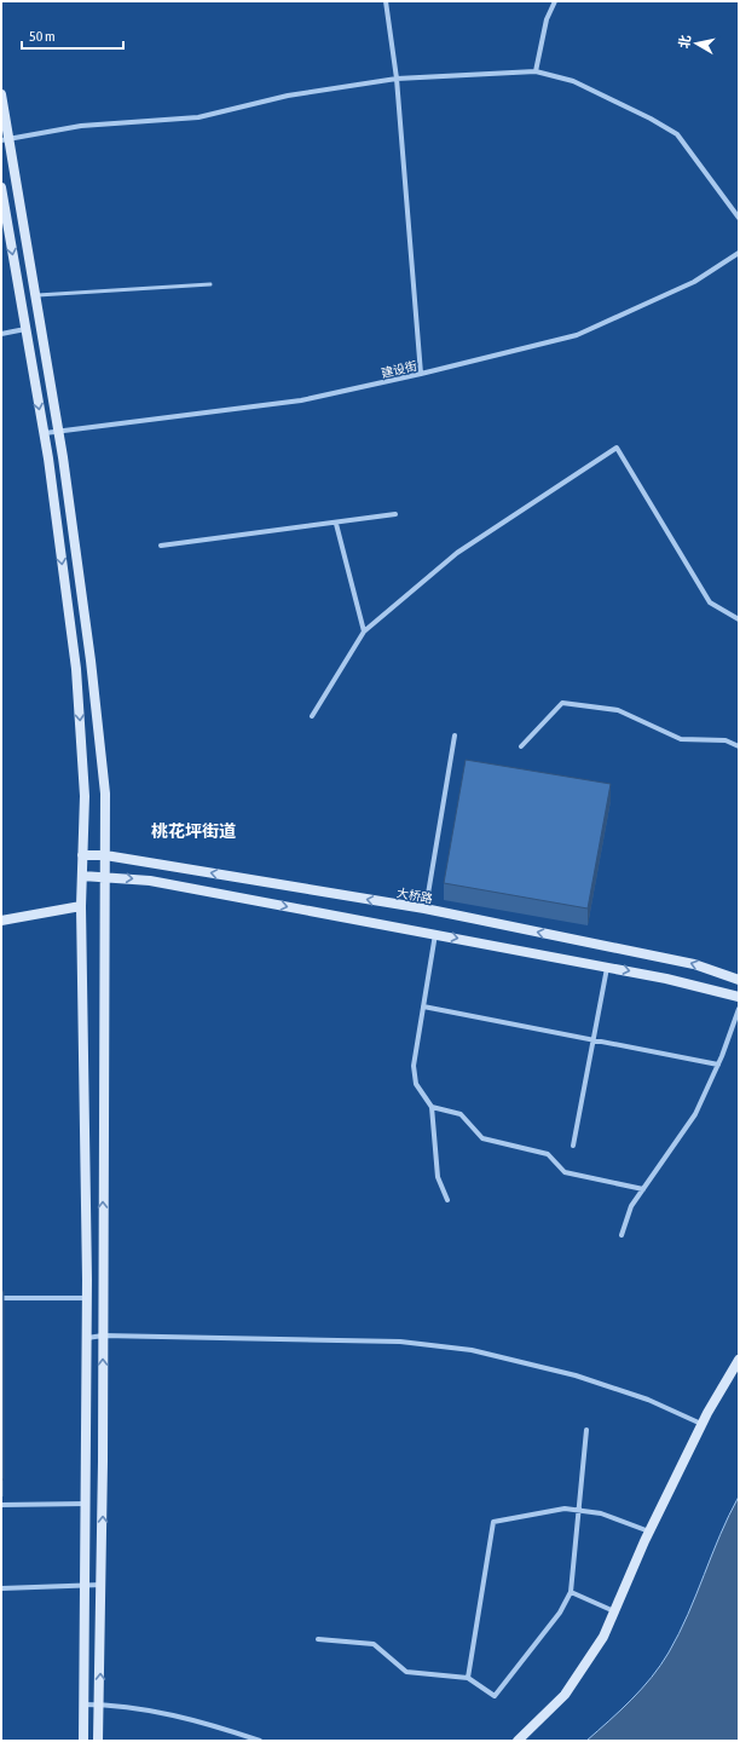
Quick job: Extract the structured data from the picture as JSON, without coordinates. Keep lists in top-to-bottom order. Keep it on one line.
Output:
{"streets":{"main road":["大桥路"],"street":["建设街"]},"districts":["桃花坪街道"],"scale_bar":"50 m","north":"left"}
